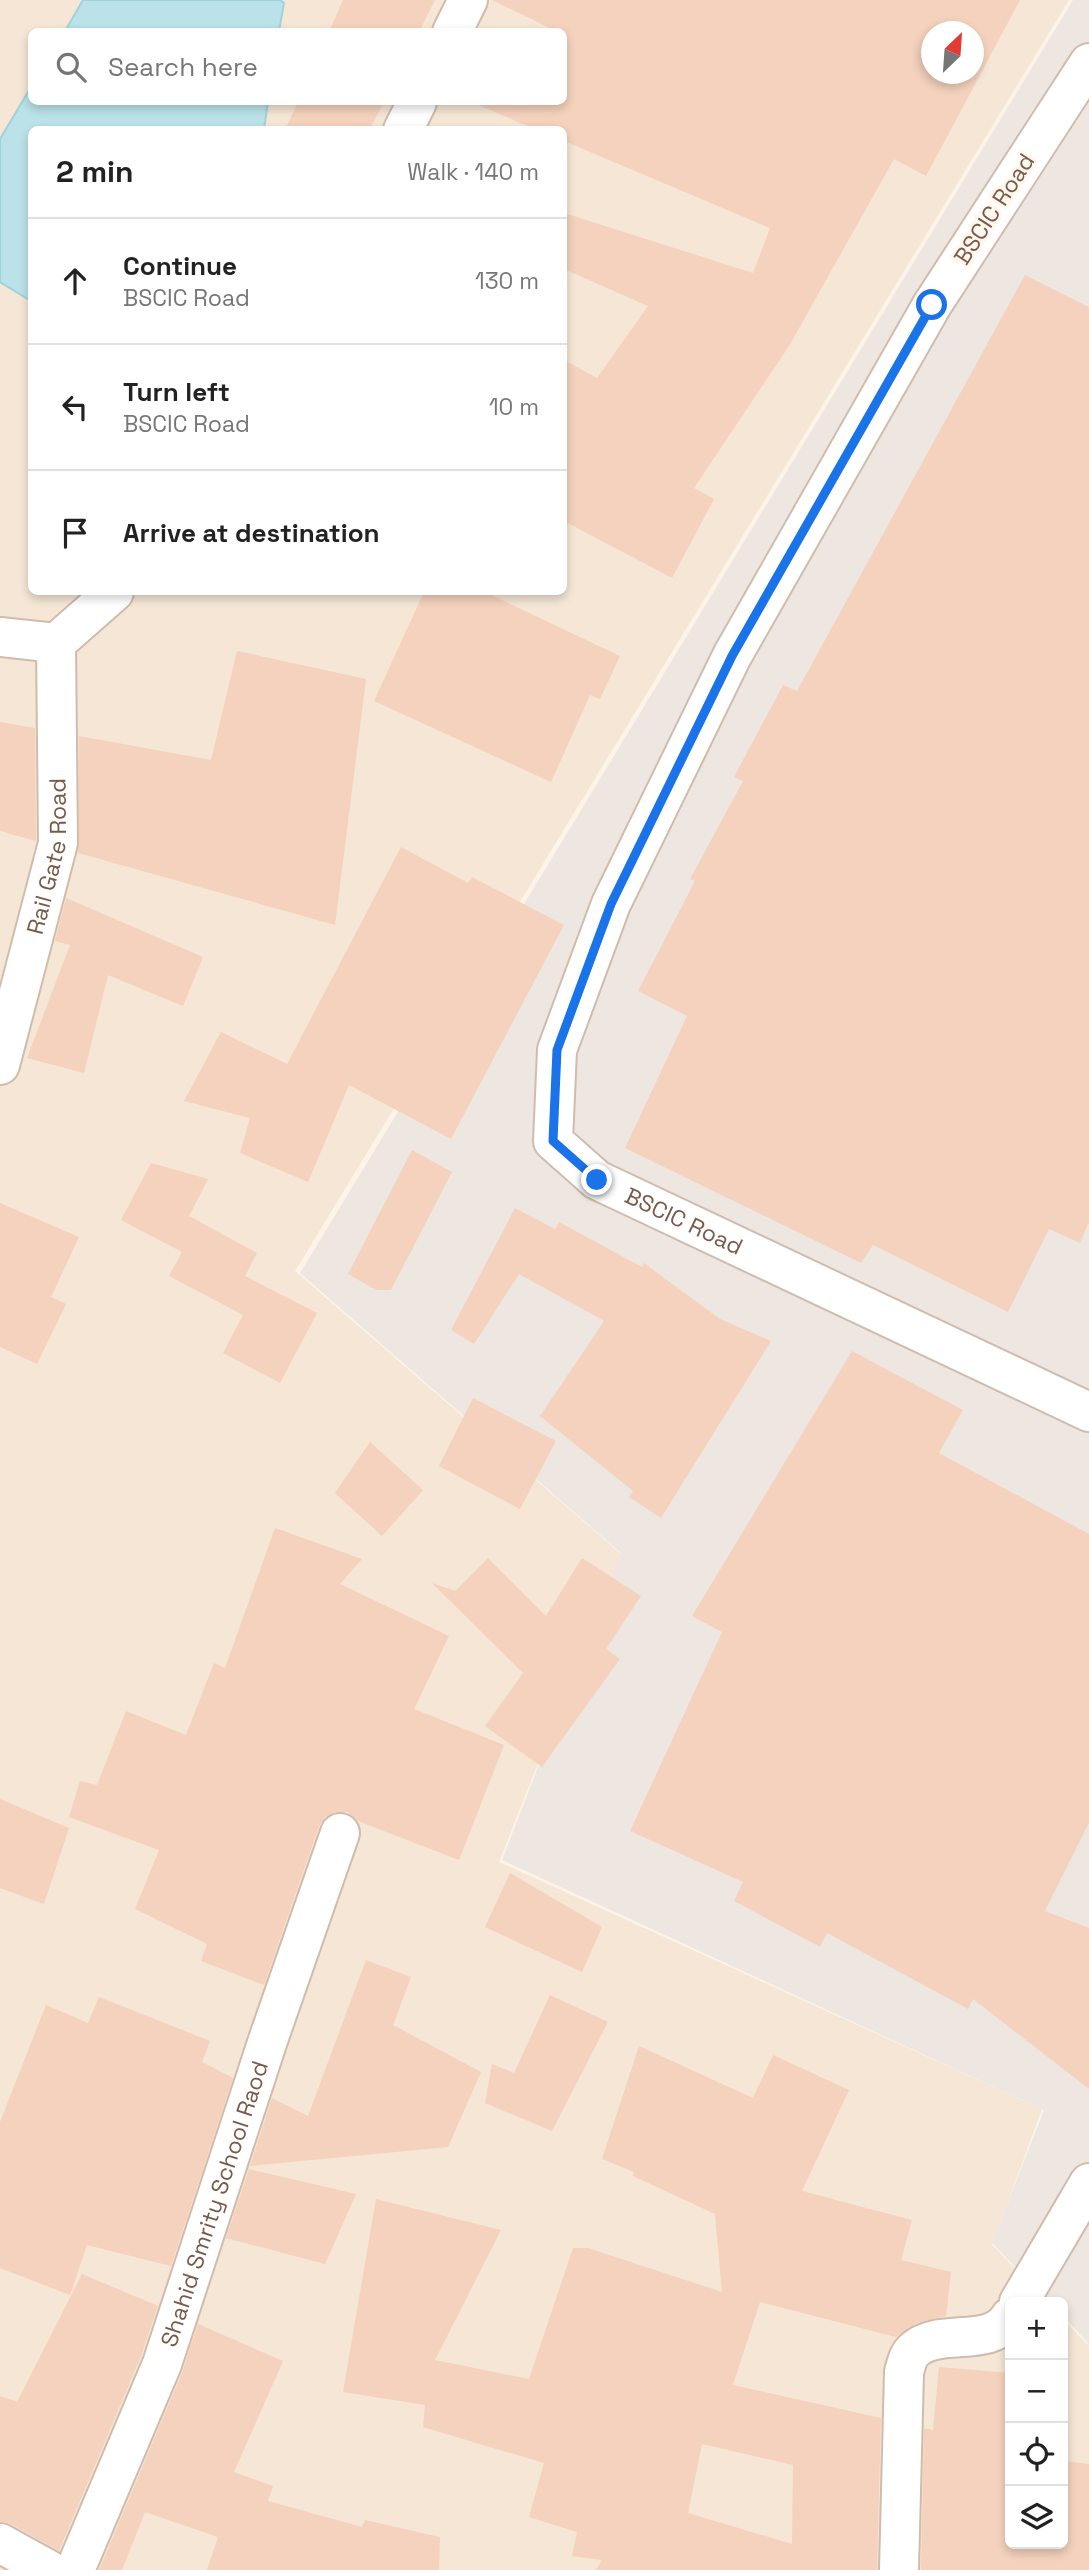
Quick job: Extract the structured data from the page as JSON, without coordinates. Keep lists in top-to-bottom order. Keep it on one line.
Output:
{"streets":{"street":["BSCIC Road","Rail Gate Road","Shahid Smrity School Raod"]},"north":"top right","page":{"search":"Search here","heading":["2 min","Walk · 140 m"],"list":[["Continue","BSCIC Road","130 m"],["Turn left","BSCIC Road","10 m"],"Arrive at destination"],"map_buttons":["+","−"]}}
